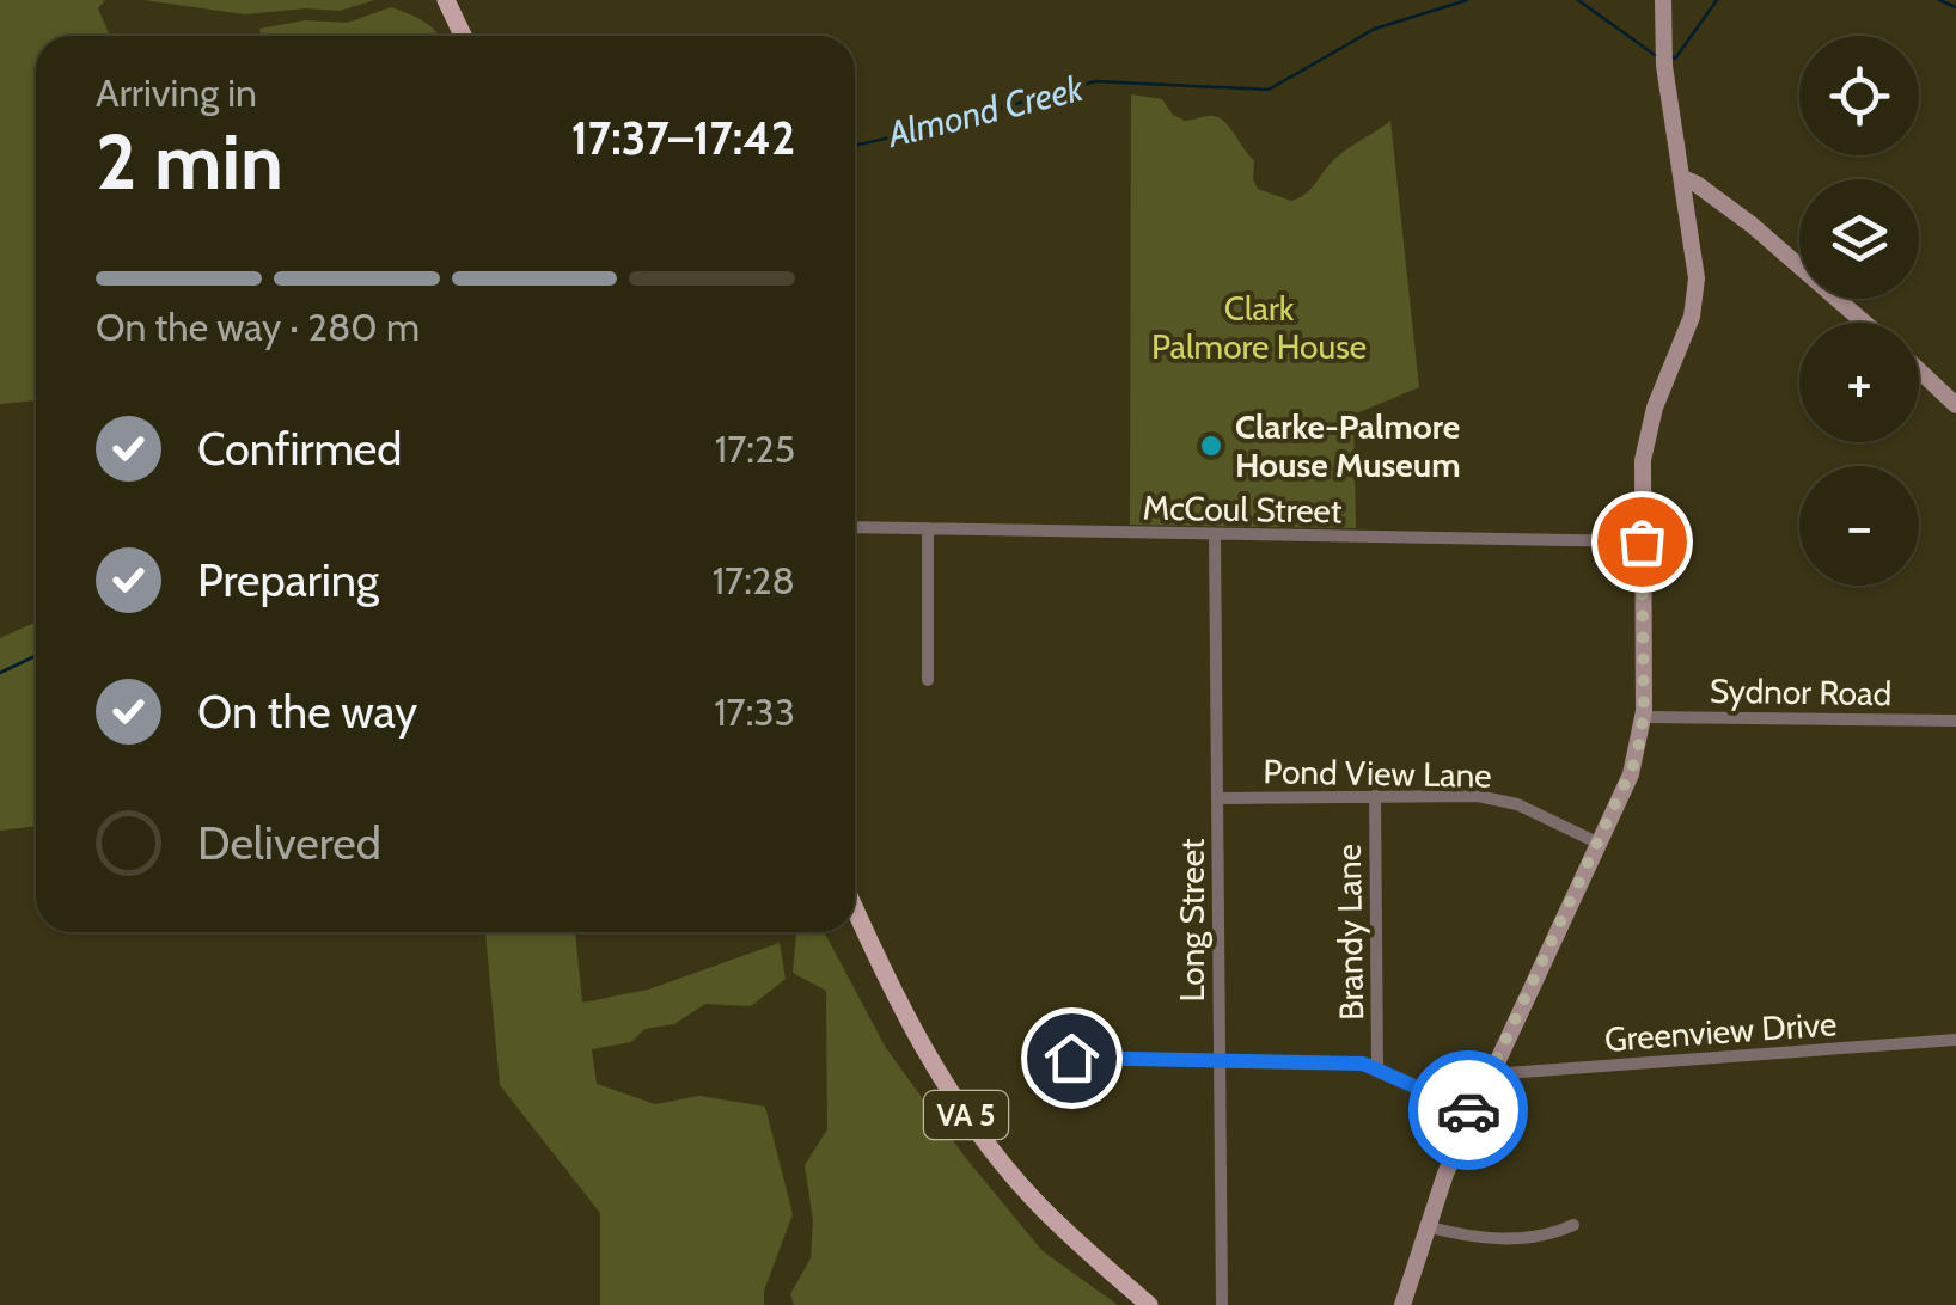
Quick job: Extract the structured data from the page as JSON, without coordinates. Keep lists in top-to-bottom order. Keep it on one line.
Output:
{"streets":{"main road":["VA 5"],"street":["McCoul Street","Sydnor Road","Pond View Lane","Long Street","Brandy Lane","Greenview Drive"]},"crossings":[["McCoul Street","Long Street"],["Pond View Lane","Long Street"],["Pond View Lane","Brandy Lane"]],"water":["Almond Creek"],"parks":["Clark Palmore House"],"places":["Clarke-Palmore House Museum"],"page":{"map_buttons":["+","−"],"heading":["2 min","Arriving in","17:37–17:42"],"bar":"On the way · 280 m","list":[["Confirmed","17:25"],["Preparing","17:28"],["On the way","17:33"],"Delivered"]}}
